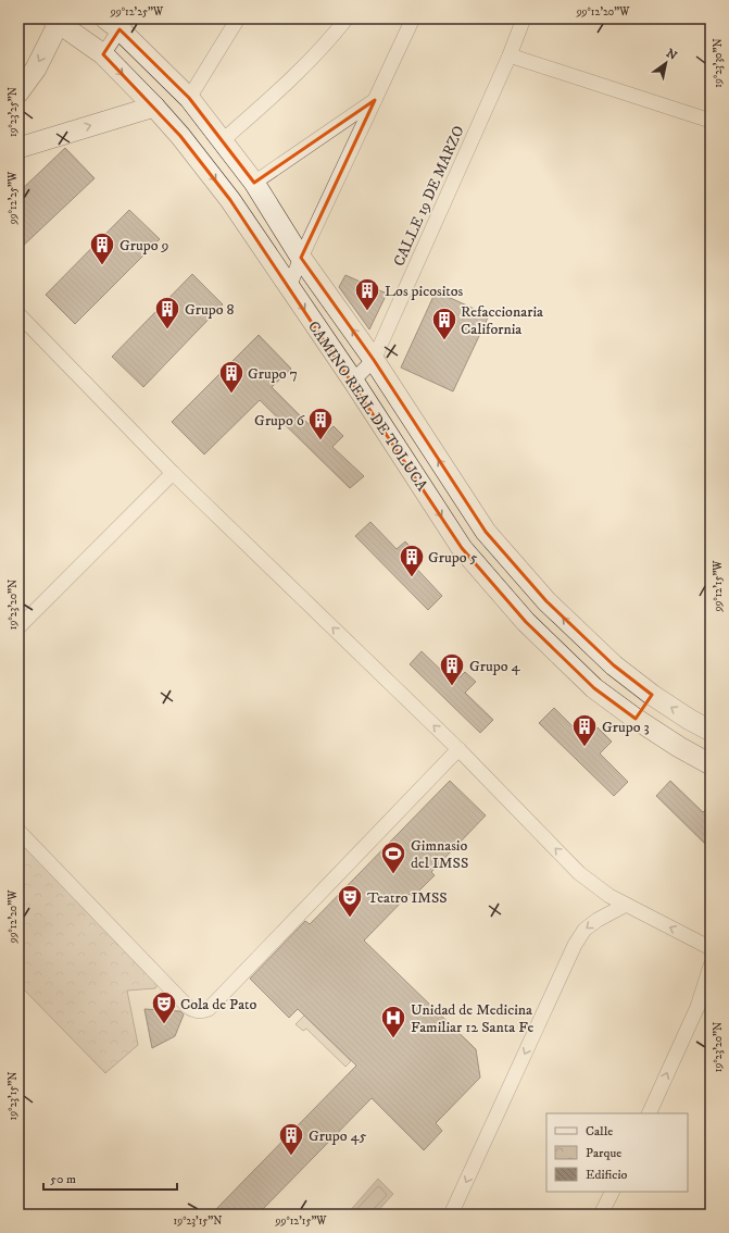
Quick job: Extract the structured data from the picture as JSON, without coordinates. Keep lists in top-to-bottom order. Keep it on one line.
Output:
{"streets":{"main road":["CAMINO REAL DE TOLUCA"],"street":["CALLE 19 DE MARZO"]},"crossings":[["CALLE 19 DE MARZO","CAMINO REAL DE TOLUCA"]],"places":{"building":["Grupo 9","Los picositos","Grupo 8","Refaccionaria California","Grupo 7","Grupo 6","Grupo 5","Grupo 4","Grupo 3","Grupo 45"],"sports":["Gimnasio del IMSS"],"theatre":["Teatro IMSS","Cola de Pato"],"hospital":["Unidad de Medicina Familiar 12 Santa Fe"]},"legend":["Calle","Parque","Edificio"],"scale_bar":"50 m","north":"top right","coordinates":["99°12'25\"W","99°12'20\"W","19°23'30\"N","19°23'25\"N","99°12'15\"W","19°23'20\"N","19°23'15\"N"]}
